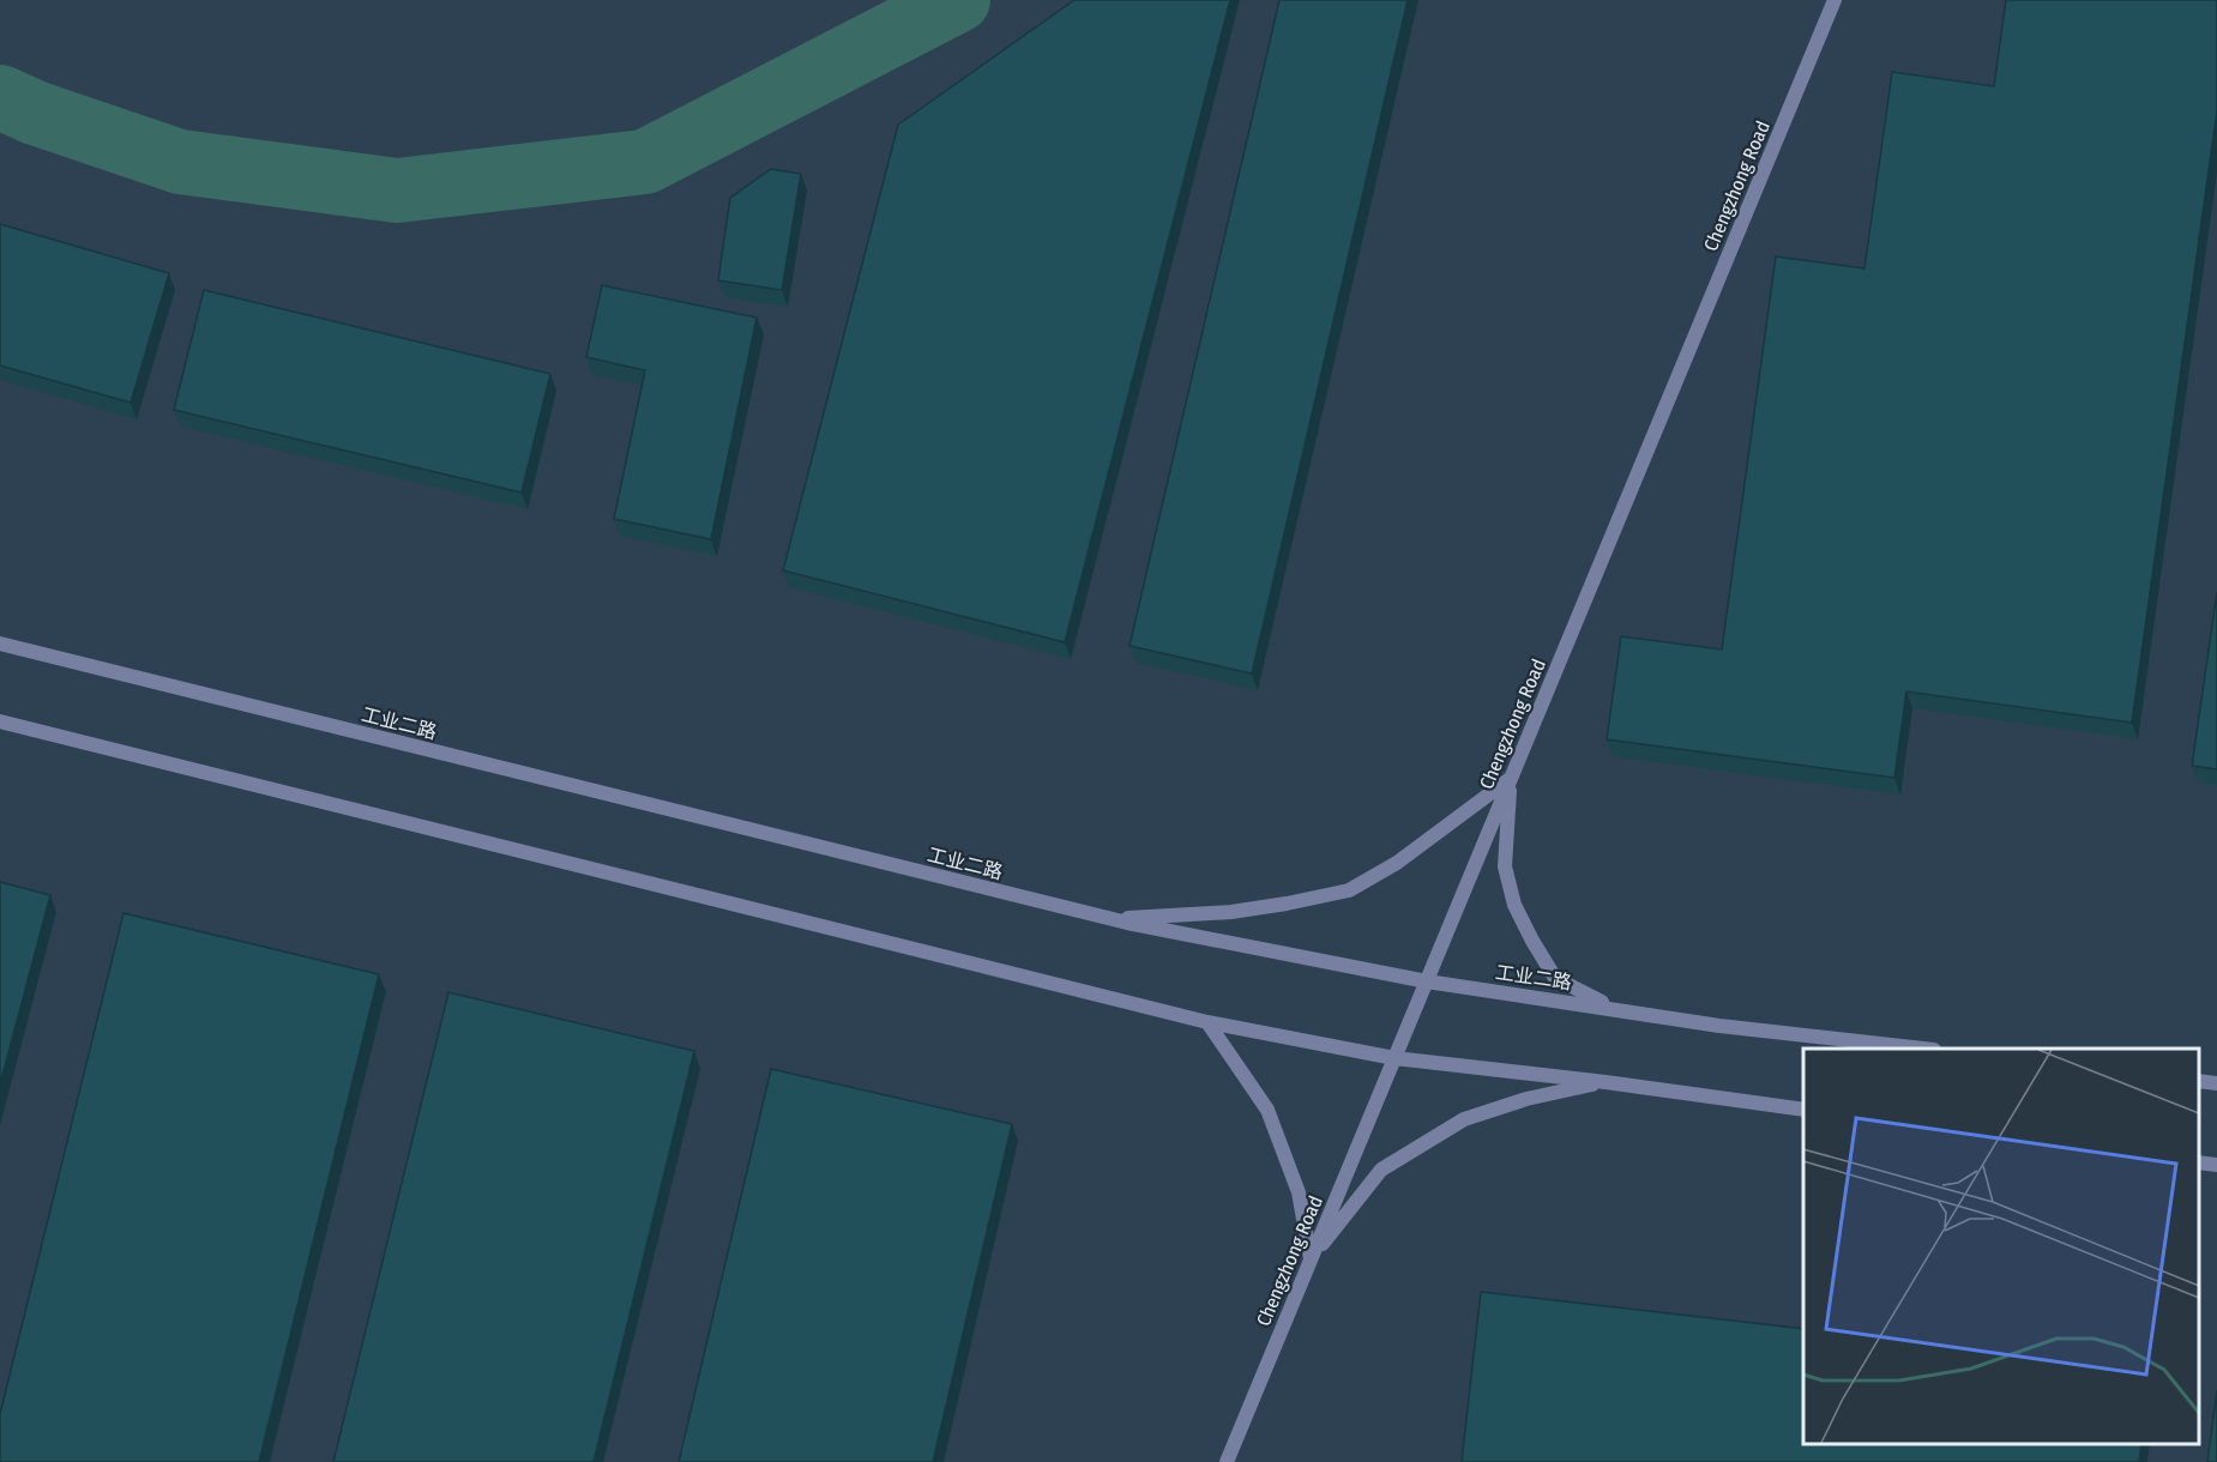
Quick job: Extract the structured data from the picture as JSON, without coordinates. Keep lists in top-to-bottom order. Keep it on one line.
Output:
{"streets":{"street":["Chengzhong Road","工业二路"]},"crossings":[["Chengzhong Road","工业二路"]]}
